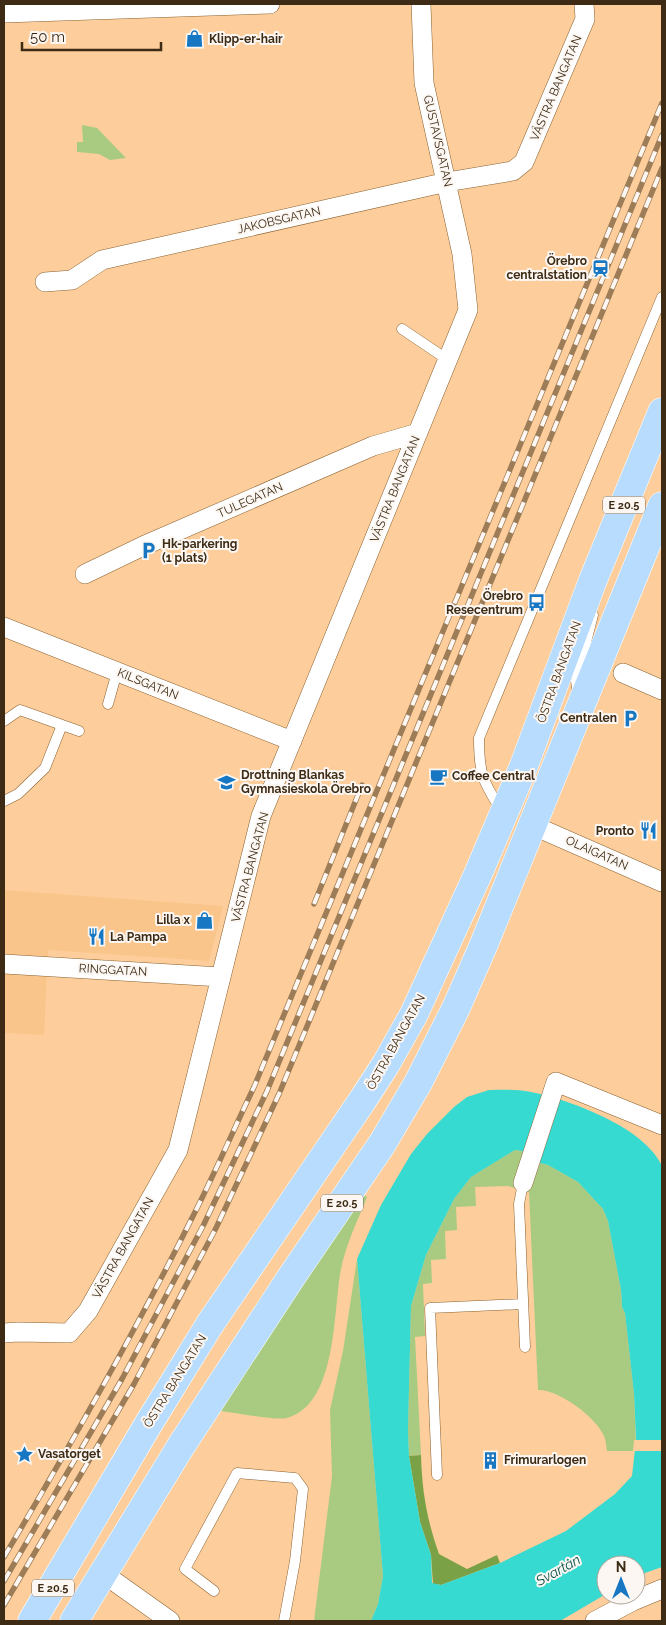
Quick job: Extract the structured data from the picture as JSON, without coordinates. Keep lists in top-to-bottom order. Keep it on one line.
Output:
{"streets":{"main road":["E 20.5","ÖSTRA BANGATAN"],"street":["VÄSTRA BANGATAN","GUSTAVSGATAN","JAKOBSGATAN","TULEGATAN","KILSGATAN","OLAIGATAN","RINGGATAN"]},"crossings":[["VÄSTRA BANGATAN","GUSTAVSGATAN"],["VÄSTRA BANGATAN","JAKOBSGATAN"],["VÄSTRA BANGATAN","TULEGATAN"],["VÄSTRA BANGATAN","KILSGATAN"],["VÄSTRA BANGATAN","RINGGATAN"],["GUSTAVSGATAN","JAKOBSGATAN"],["E 20.5","OLAIGATAN"]],"water":["Svartån"],"places":{"shop":["Klipp-er-hair","Lilla x"],"station":["Örebro centralstation"],"parking":["Hk-parkering (1 plats)","Centralen"],"bus stop":["Örebro Resecentrum"],"cafe":["Coffee Central"],"school or university":["Drottning Blankas Gymnasieskola Örebro"],"restaurant":["Pronto","La Pampa"],"place":["Vasatorget"],"building":["Frimurarlogen"]},"scale_bar":"50 m","north":"top"}
